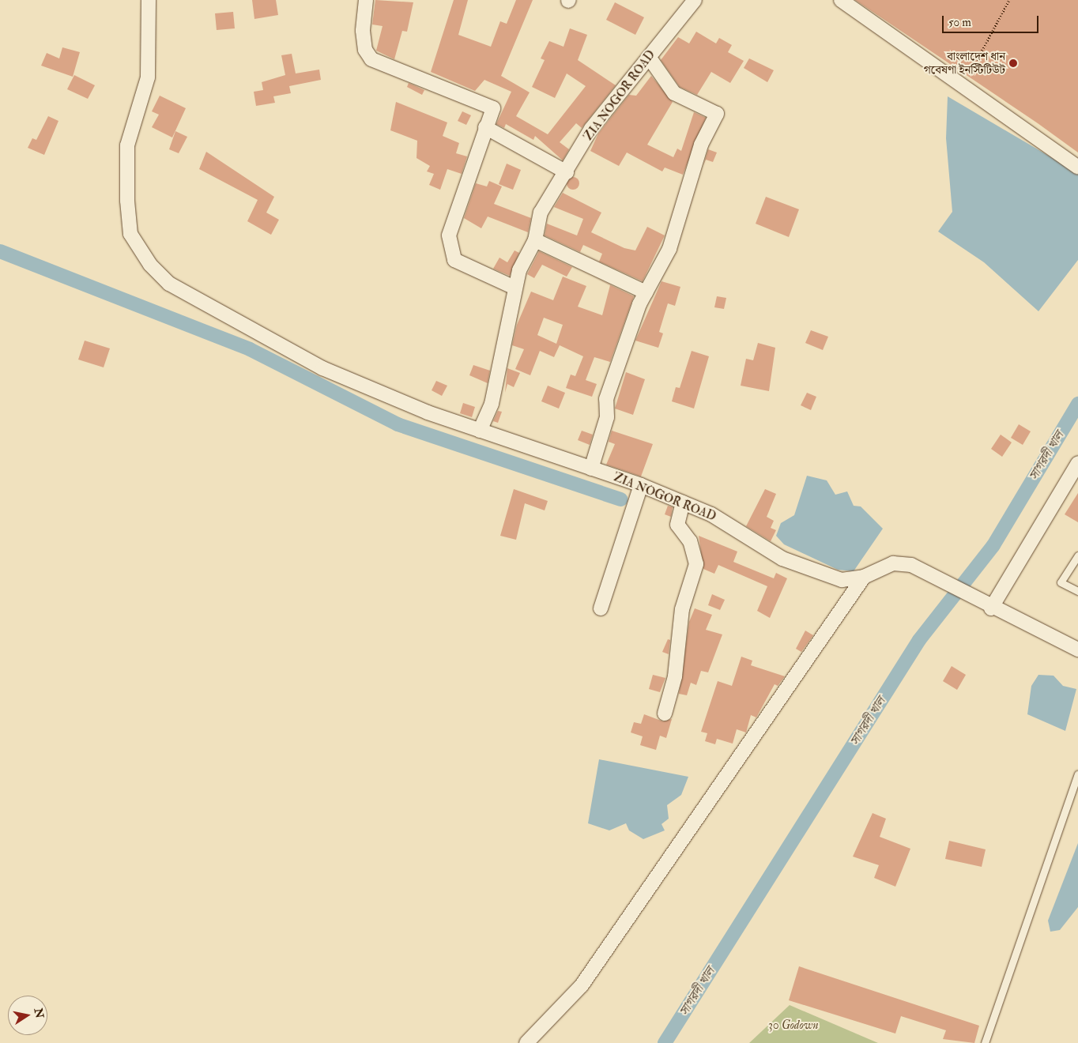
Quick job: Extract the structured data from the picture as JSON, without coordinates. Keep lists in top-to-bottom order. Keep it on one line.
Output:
{"streets":{"street":["ZIA NOGOR ROAD"]},"water":["সাগরদী খাল"],"parks":["30 Godown"],"places":["বাংলাদেশ ধান গবেষণা ইনস্টিটিউট"],"scale_bar":"50 m","north":"right"}
